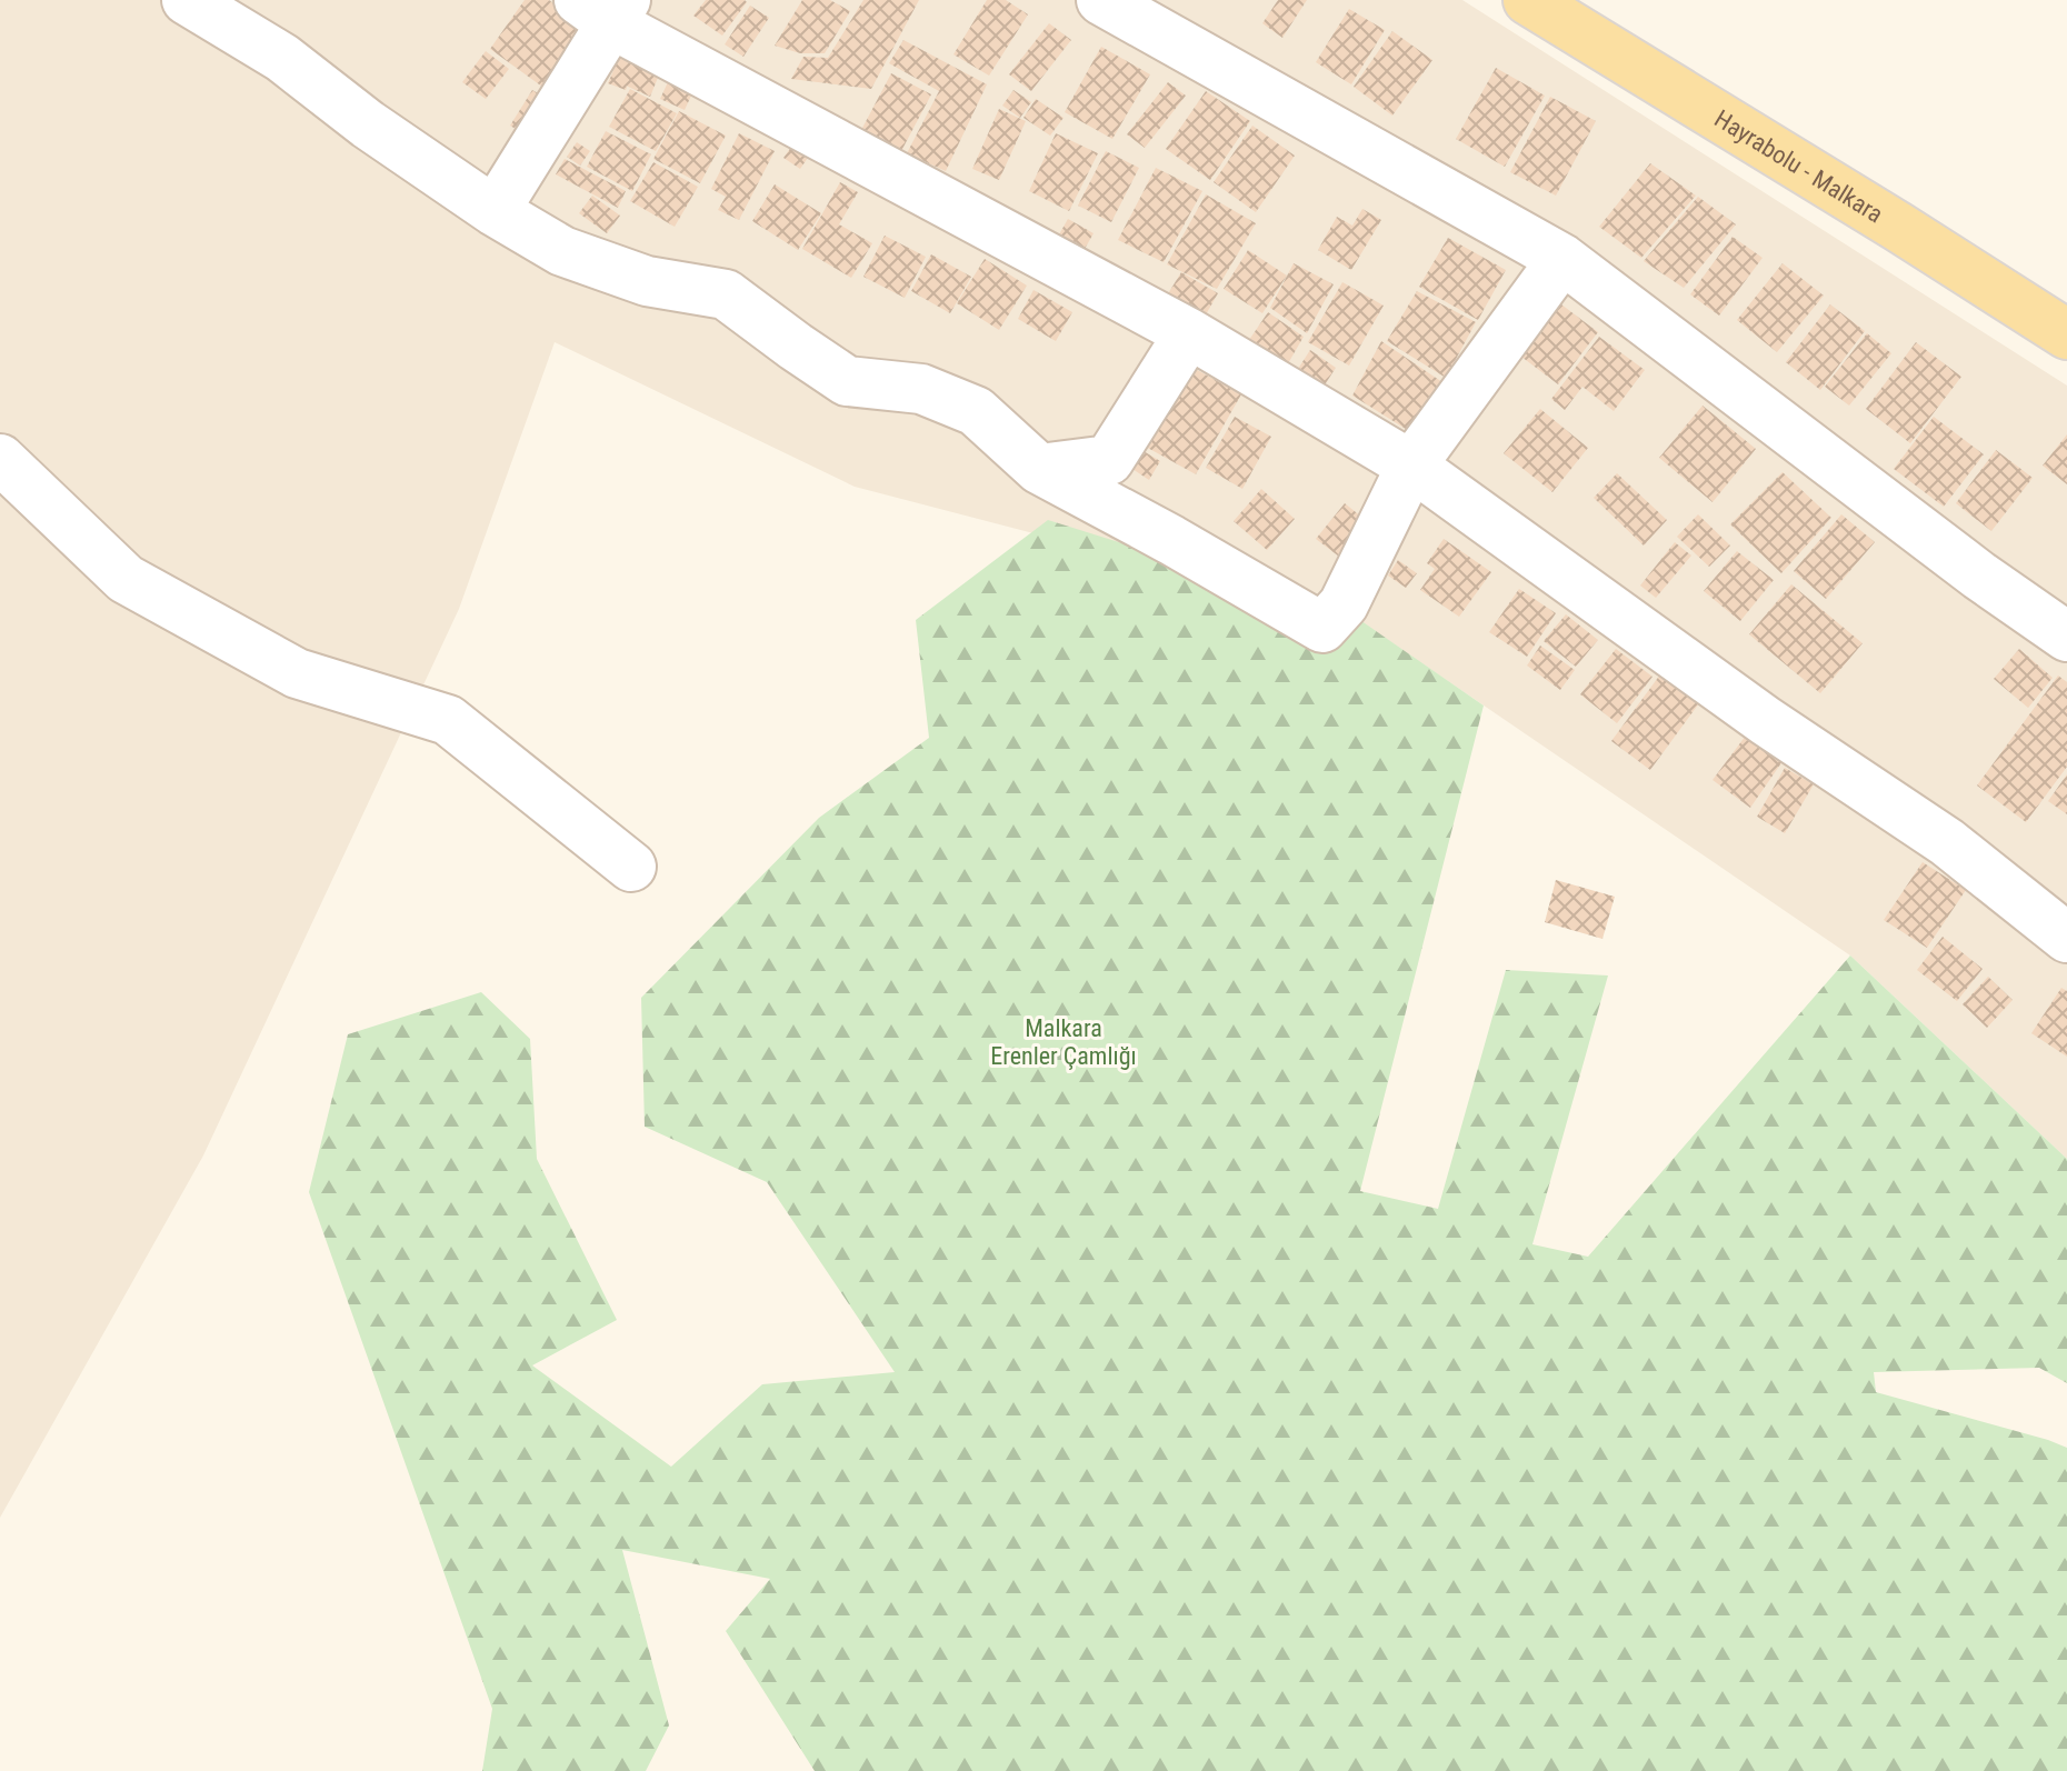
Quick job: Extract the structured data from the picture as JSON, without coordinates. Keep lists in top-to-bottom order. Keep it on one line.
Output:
{"streets":{"main road":["Hayrabolu - Malkara"]},"parks":["Malkara Erenler Çamlığı"]}
